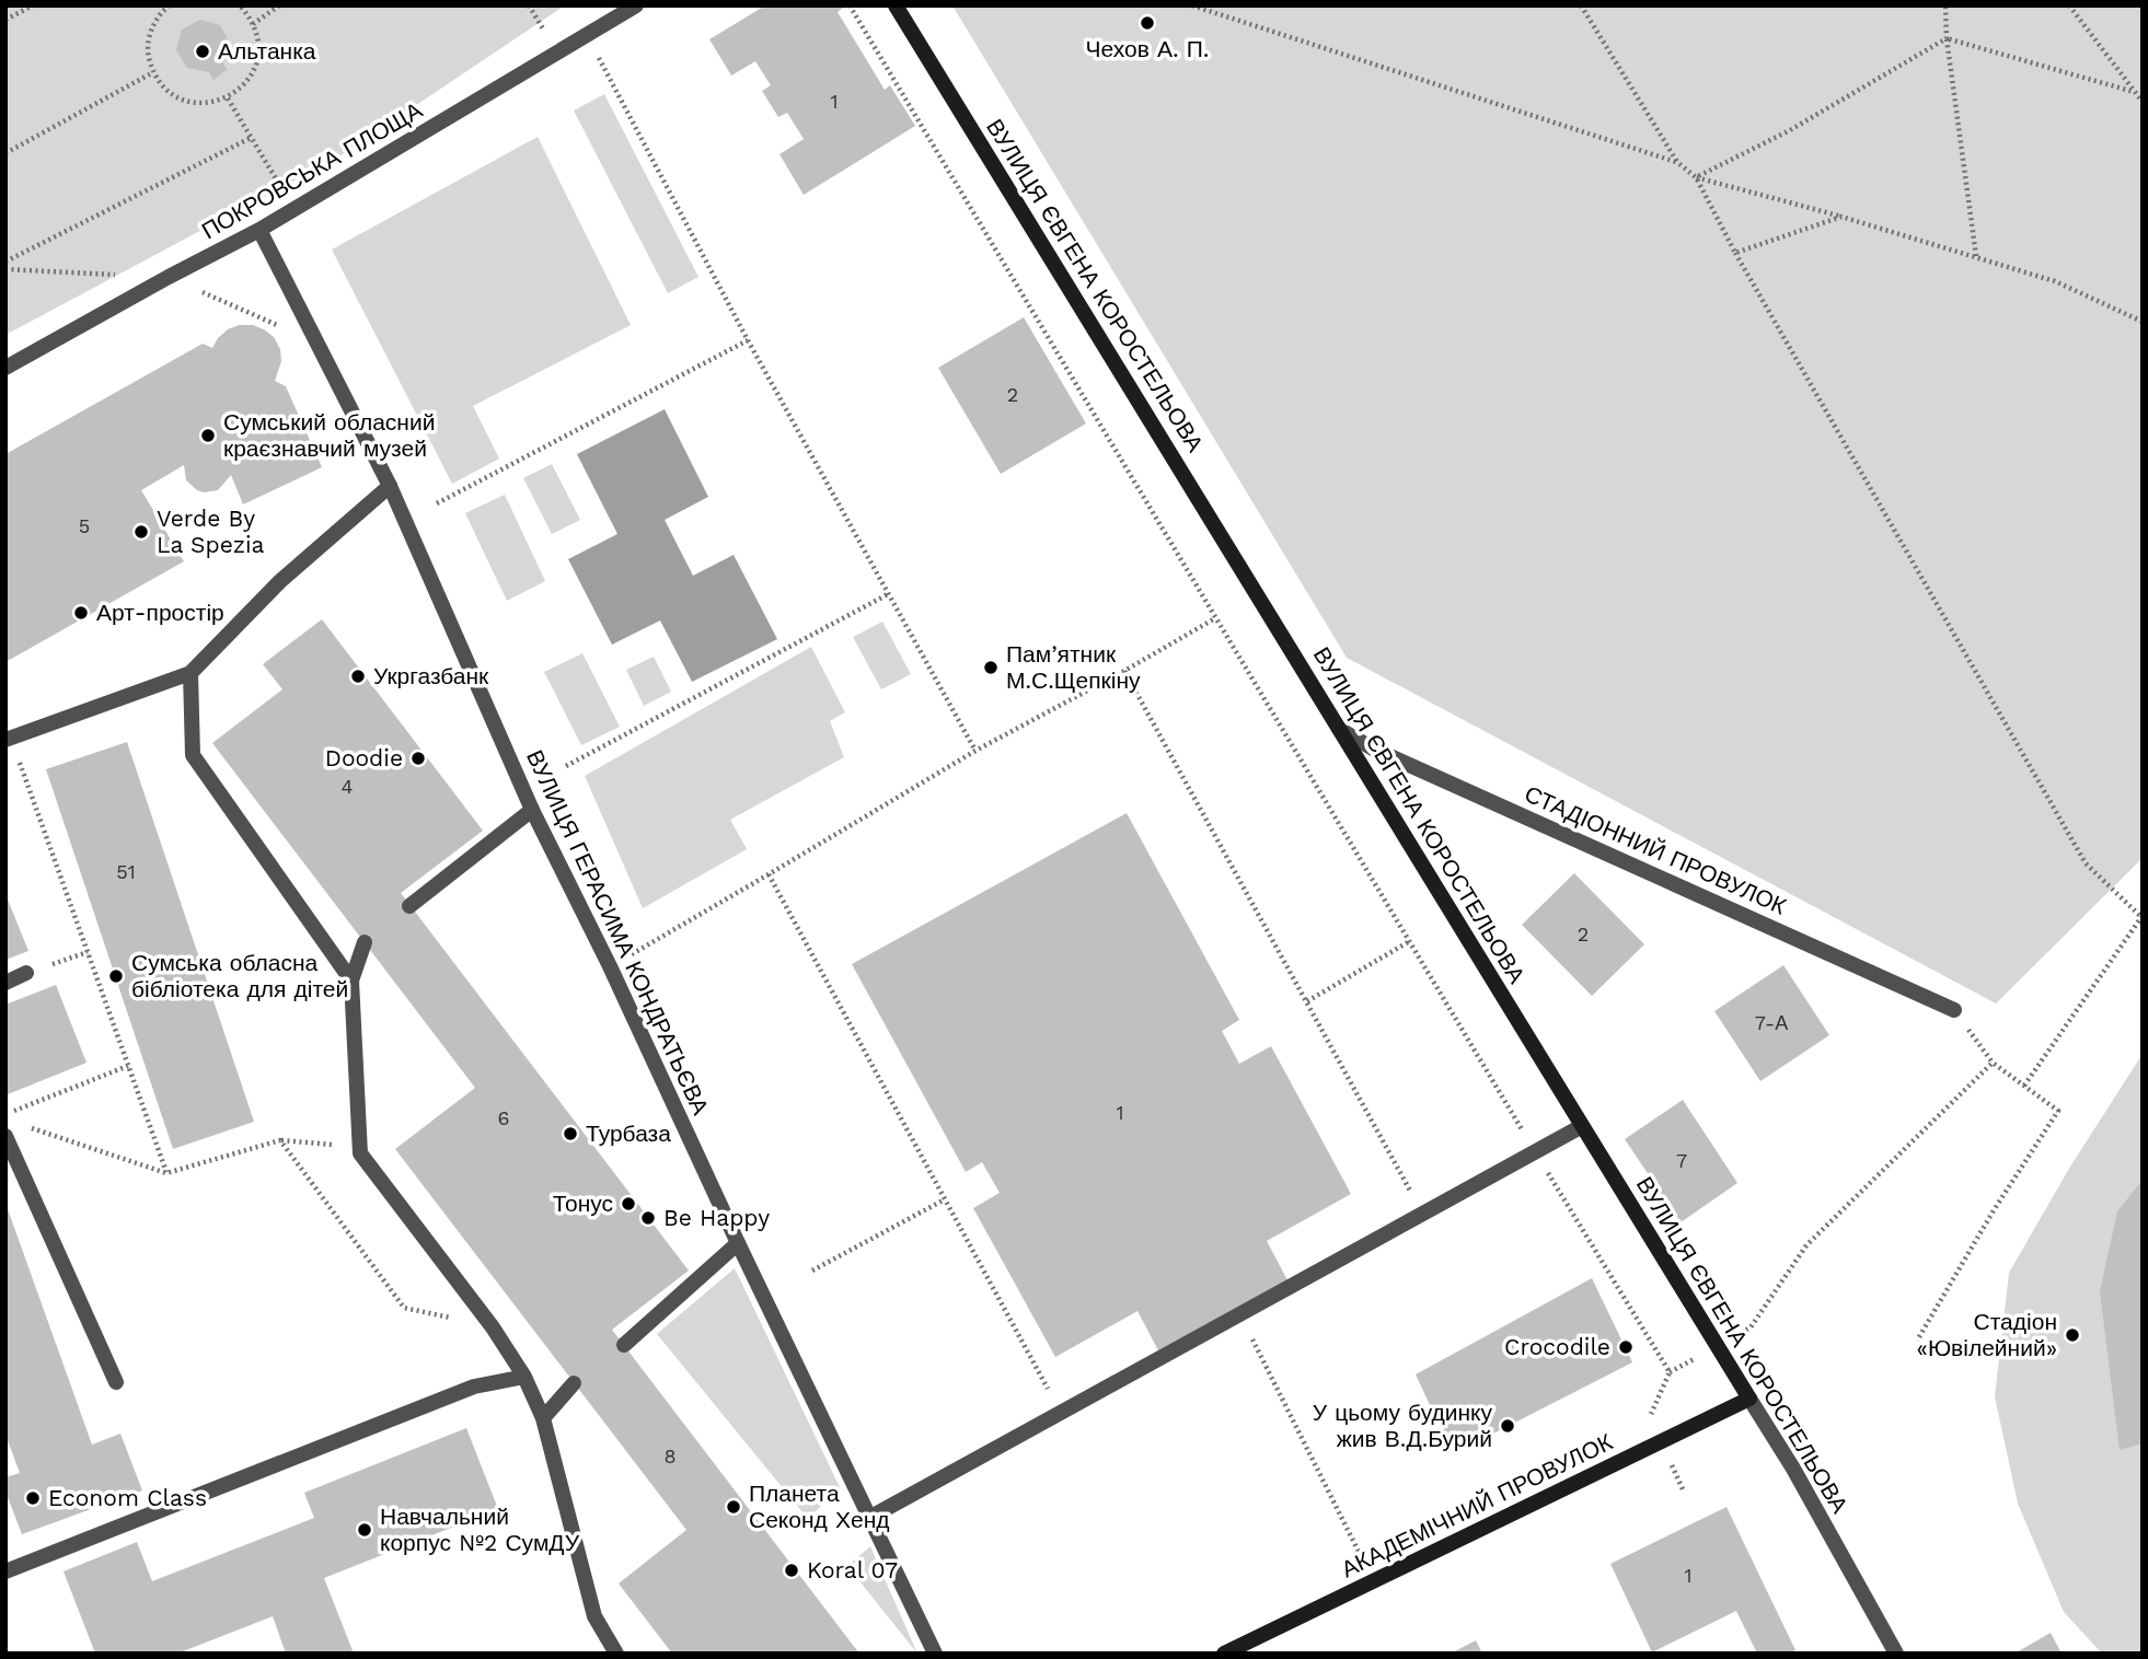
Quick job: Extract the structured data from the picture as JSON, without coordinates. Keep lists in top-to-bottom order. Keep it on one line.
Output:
{"streets":{"street":["ПОКРОВСЬКА ПЛОЩА","ВУЛИЦЯ ЄВГЕНА КОРОСТЕЛЬОВА","СТАДІОННИЙ ПРОВУЛОК","ВУЛИЦЯ ГЕРАСИМА КОНДРАТЬЄВА","АКАДЕМІЧНИЙ ПРОВУЛОК"]},"crossings":[["ПОКРОВСЬКА ПЛОЩА","ВУЛИЦЯ ГЕРАСИМА КОНДРАТЬЄВА"],["ВУЛИЦЯ ЄВГЕНА КОРОСТЕЛЬОВА","СТАДІОННИЙ ПРОВУЛОК"],["ВУЛИЦЯ ЄВГЕНА КОРОСТЕЛЬОВА","АКАДЕМІЧНИЙ ПРОВУЛОК"]],"places":["Чехов А. П.","Альтанка","Сумський обласний краєзнавчий музей","Verde By La Spezia","Арт-простір","Пам’ятник М.С.Щепкіну","Укргазбанк","Doodie","Сумська обласна бібліотека для дітей","Турбаза","Тонус","Be Happy","Стадіон «Ювілейний»","Crocodile","У цьому будинку жив В.Д.Бурий","Econom Class","Планета Секонд Хенд","Навчальний корпус №2 СумДУ","Koral 07"],"house_numbers":["1","2","5","4","51","2","7-А","1","6","7","8","1"]}
